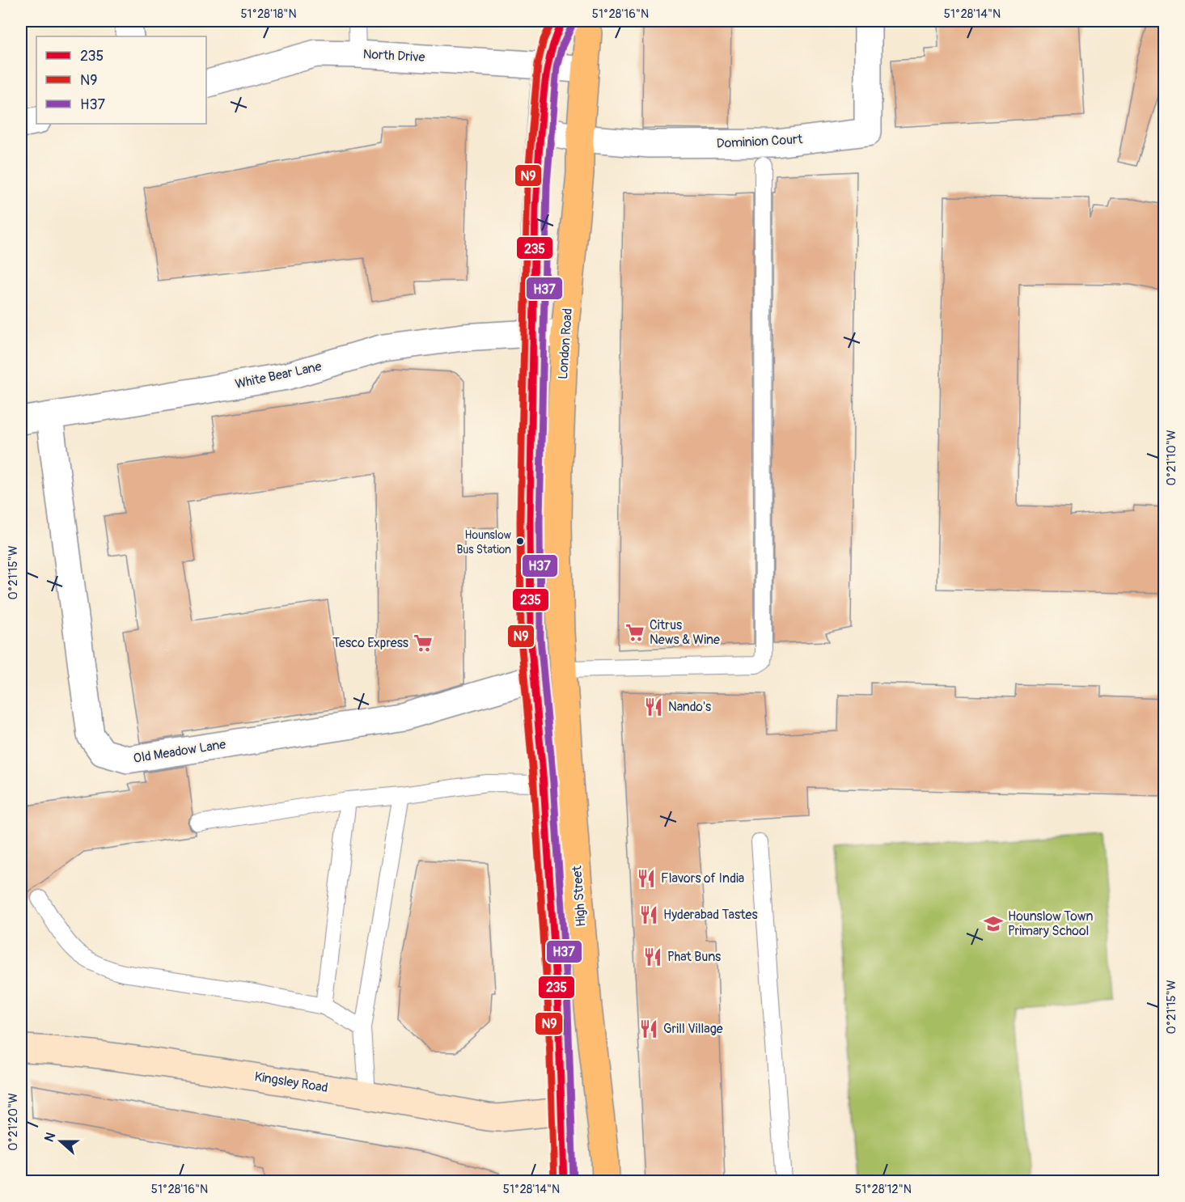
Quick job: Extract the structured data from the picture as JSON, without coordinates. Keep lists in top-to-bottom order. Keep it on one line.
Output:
{"streets":{"main road":["London Road","High Street"],"street":["North Drive","Dominion Court","White Bear Lane","Old Meadow Lane","Kingsley Road"]},"crossings":[["North Drive","London Road"],["Dominion Court","London Road"],["London Road","White Bear Lane"],["London Road","High Street"],["White Bear Lane","Old Meadow Lane"]],"places":{"other":["Hounslow Bus Station"],"supermarket":["Citrus News & Wine","Tesco Express"],"restaurant":["Nando's","Flavors of India","Hyderabad Tastes","Phat Buns","Grill Village"],"school or university":["Hounslow Town Primary School"]},"lines":["transit line 235","transit line N9","transit line H37"],"legend":["235","N9","H37"],"north":"left","coordinates":["51°28'18\"N","51°28'16\"N","51°28'14\"N","0°21'10\"W","0°21'15\"W","0°21'20\"W","51°28'12\"N"]}
